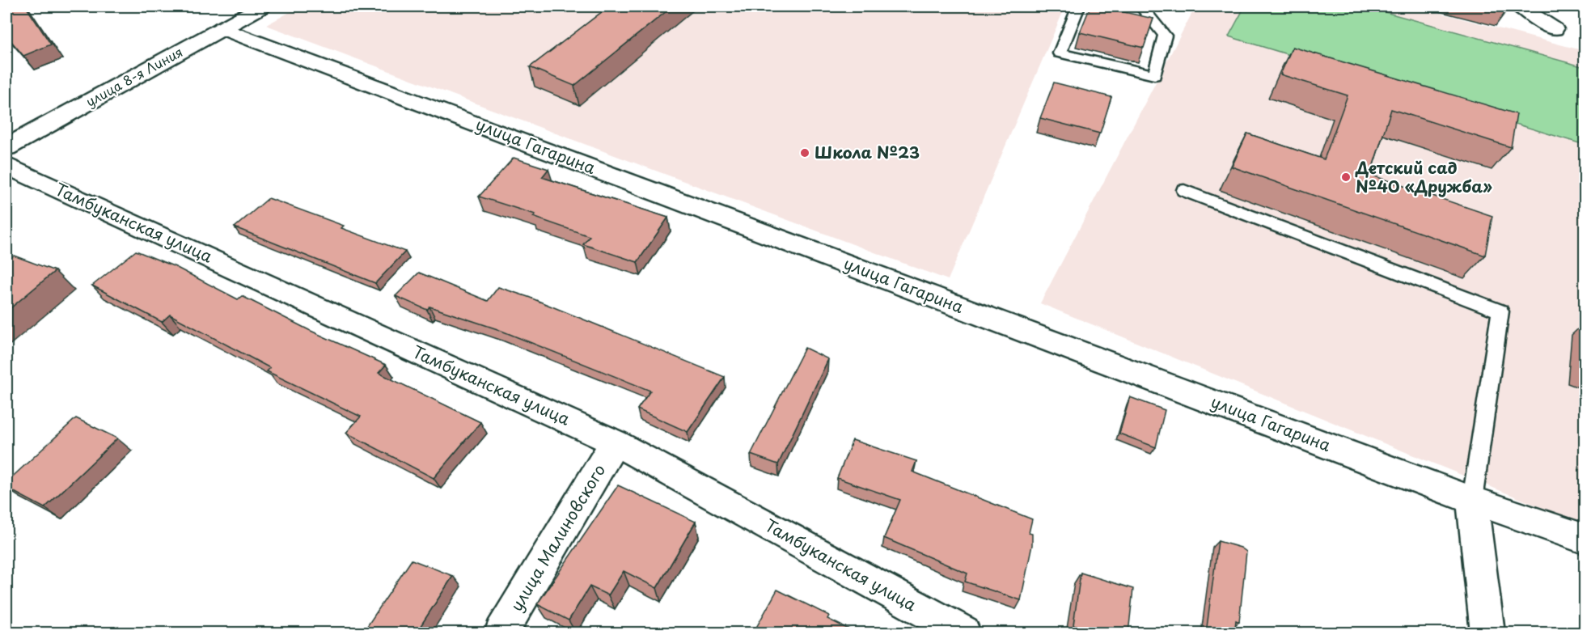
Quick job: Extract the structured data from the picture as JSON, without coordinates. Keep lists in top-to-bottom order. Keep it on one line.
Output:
{"streets":{"street":["улица 8-я Линия","улица Гагарина","Тамбуканская улица","улица Малиновского"]},"crossings":[["улица 8-я Линия","улица Гагарина"],["Тамбуканская улица","улица Малиновского"]],"places":["Школа №23","Детский сад №40 «Дружба»"]}
